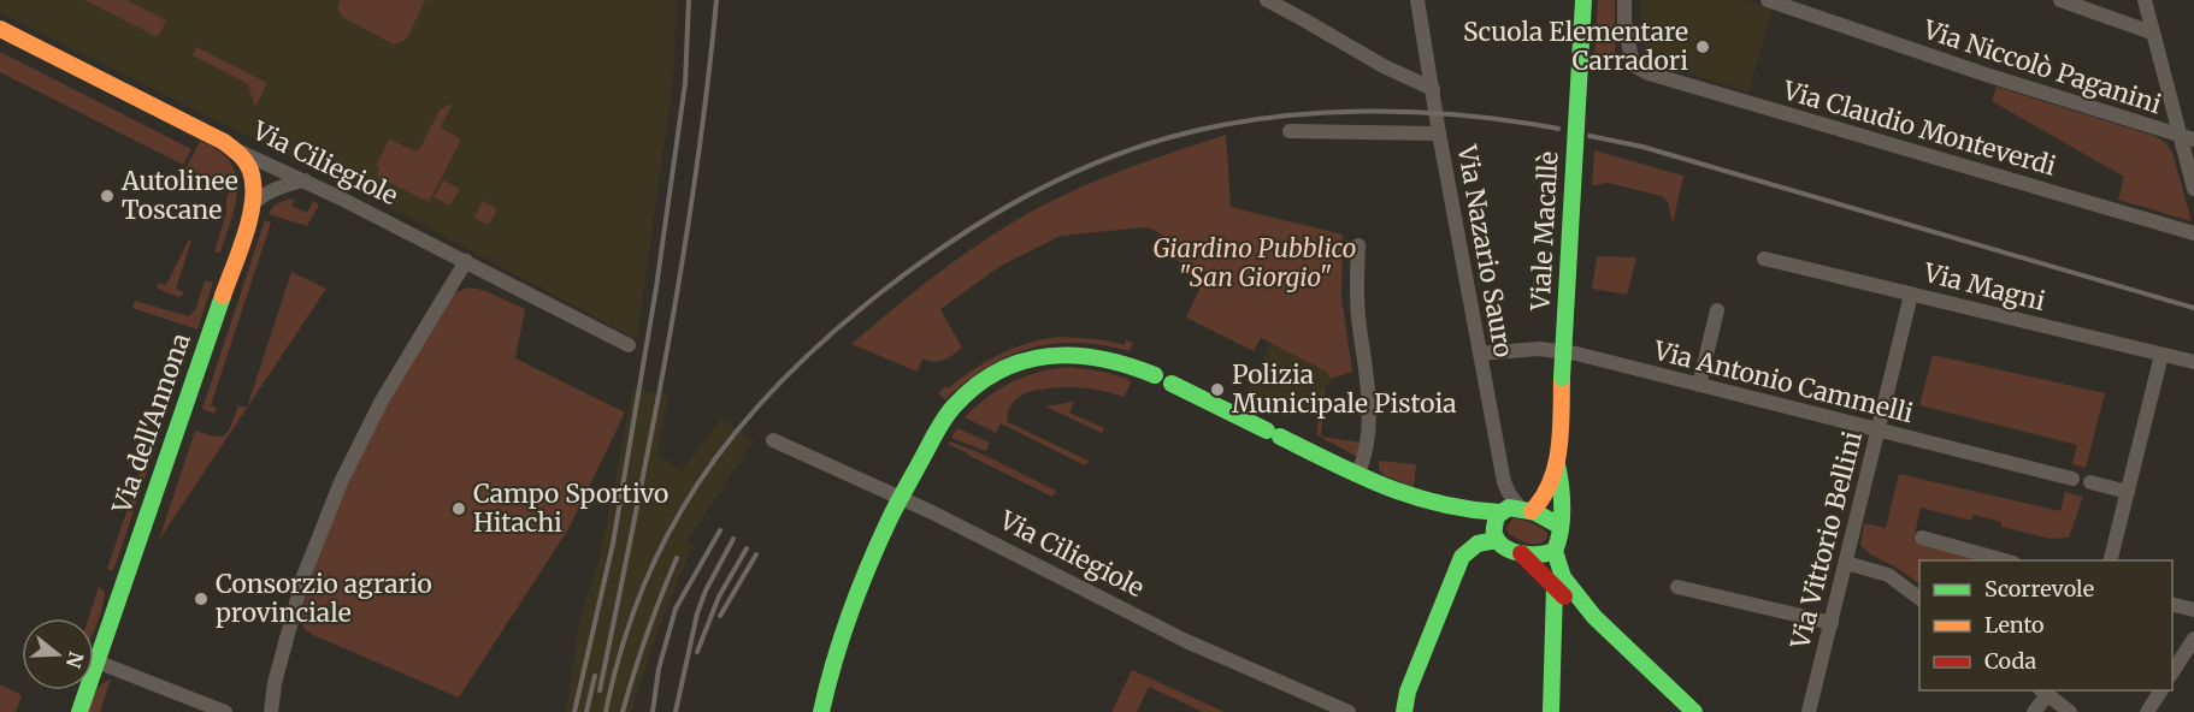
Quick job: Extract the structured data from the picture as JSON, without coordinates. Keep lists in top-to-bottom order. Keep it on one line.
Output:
{"streets":{"main road":["Via Ciliegiole","Viale Macallè","Via dell'Annona"],"street":["Via Niccolò Paganini","Via Claudio Monteverdi","Via Nazario Sauro","Via Magni","Via Antonio Cammelli","Via Vittorio Bellini"]},"crossings":[["Via Ciliegiole","Via dell'Annona"],["Viale Macallè","Via Nazario Sauro"],["Via Nazario Sauro","Via Antonio Cammelli"],["Via Magni","Via Vittorio Bellini"],["Via Antonio Cammelli","Via Vittorio Bellini"]],"parks":["Giardino Pubblico \"San Giorgio\""],"places":["Scuola Elementare Carradori","Autolinee Toscane","Polizia Municipale Pistoia","Campo Sportivo Hitachi","Consorzio agrario provinciale"],"legend":["Scorrevole","Lento","Coda"],"north":"right"}
